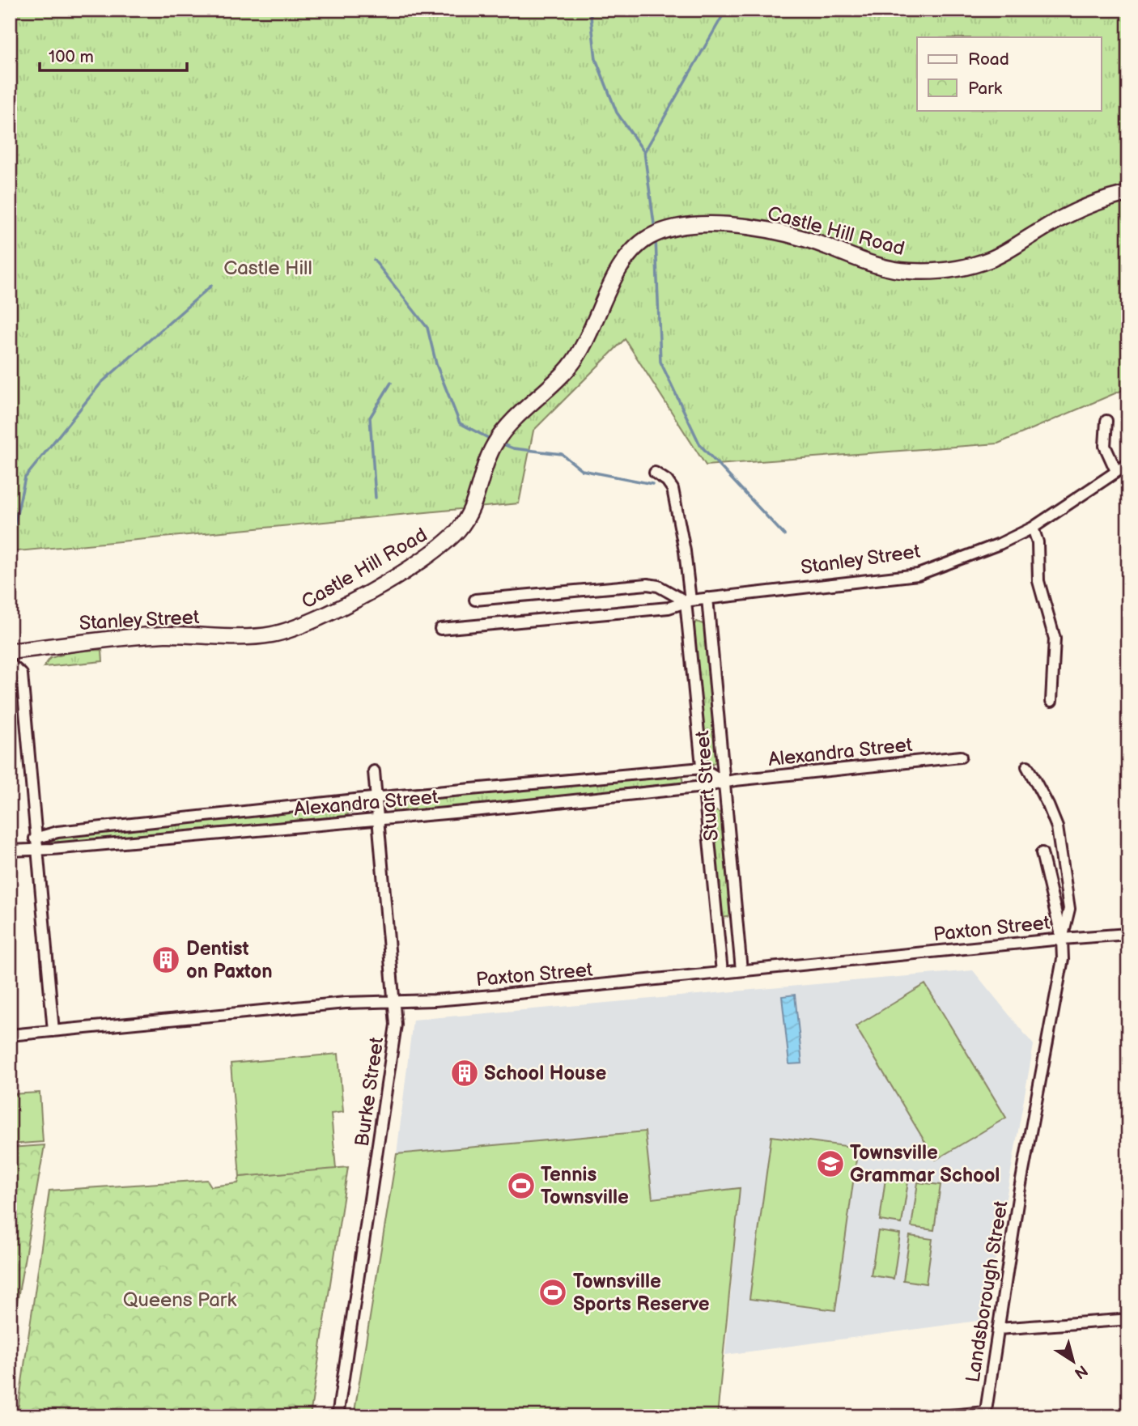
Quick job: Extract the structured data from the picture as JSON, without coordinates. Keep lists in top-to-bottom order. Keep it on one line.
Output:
{"streets":{"main road":["Castle Hill Road","Stanley Street"],"street":["Alexandra Street","Stuart Street","Paxton Street","Burke Street","Landsborough Street"]},"crossings":[["Castle Hill Road","Stanley Street"],["Stanley Street","Stuart Street"],["Alexandra Street","Stuart Street"],["Alexandra Street","Burke Street"],["Stuart Street","Paxton Street"],["Paxton Street","Burke Street"],["Paxton Street","Landsborough Street"]],"parks":["Castle Hill","Queens Park"],"places":{"building":["Dentist on Paxton","School House"],"school or university":["Townsville Grammar School"],"sports":["Tennis Townsville","Townsville Sports Reserve"]},"legend":["Road","Park"],"scale_bar":"100 m","north":"bottom right"}
